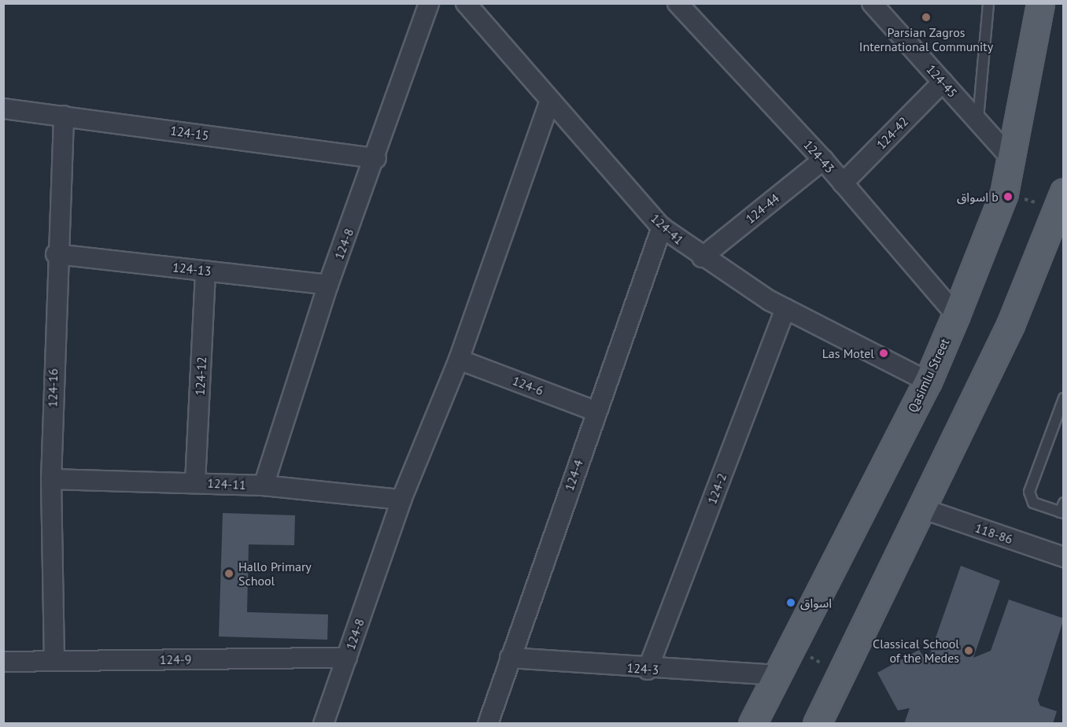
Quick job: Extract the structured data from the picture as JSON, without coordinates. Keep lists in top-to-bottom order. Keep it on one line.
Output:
{"streets":{"main road":["Qasimlu Street"],"street":["124-45","124-15","124-42","124-43","124-44","124-41","124-8","124-13","124-12","124-6","124-16","124-4","124-11","124-2","118-86","124-9","124-3"]},"crossings":[["124-45","124-42"],["124-45","Qasimlu Street"],["124-15","124-8"],["124-15","124-16"],["124-42","124-43"],["124-43","124-44"],["124-43","Qasimlu Street"],["124-44","124-41"],["124-41","124-8"],["124-41","Qasimlu Street"],["124-41","124-4"],["124-41","124-2"],["124-8","124-13"],["124-8","124-6"],["124-8","124-11"],["124-8","124-9"],["124-13","124-12"],["124-13","124-16"],["Qasimlu Street","124-3"],["124-12","124-11"],["124-6","124-4"],["124-16","124-11"],["124-16","124-9"],["124-4","124-3"],["124-2","124-3"]],"places":["Parsian Zagros International Community","اسواق b","Las Motel","Hallo Primary School","اسواق","Classical School of the Medes"]}
